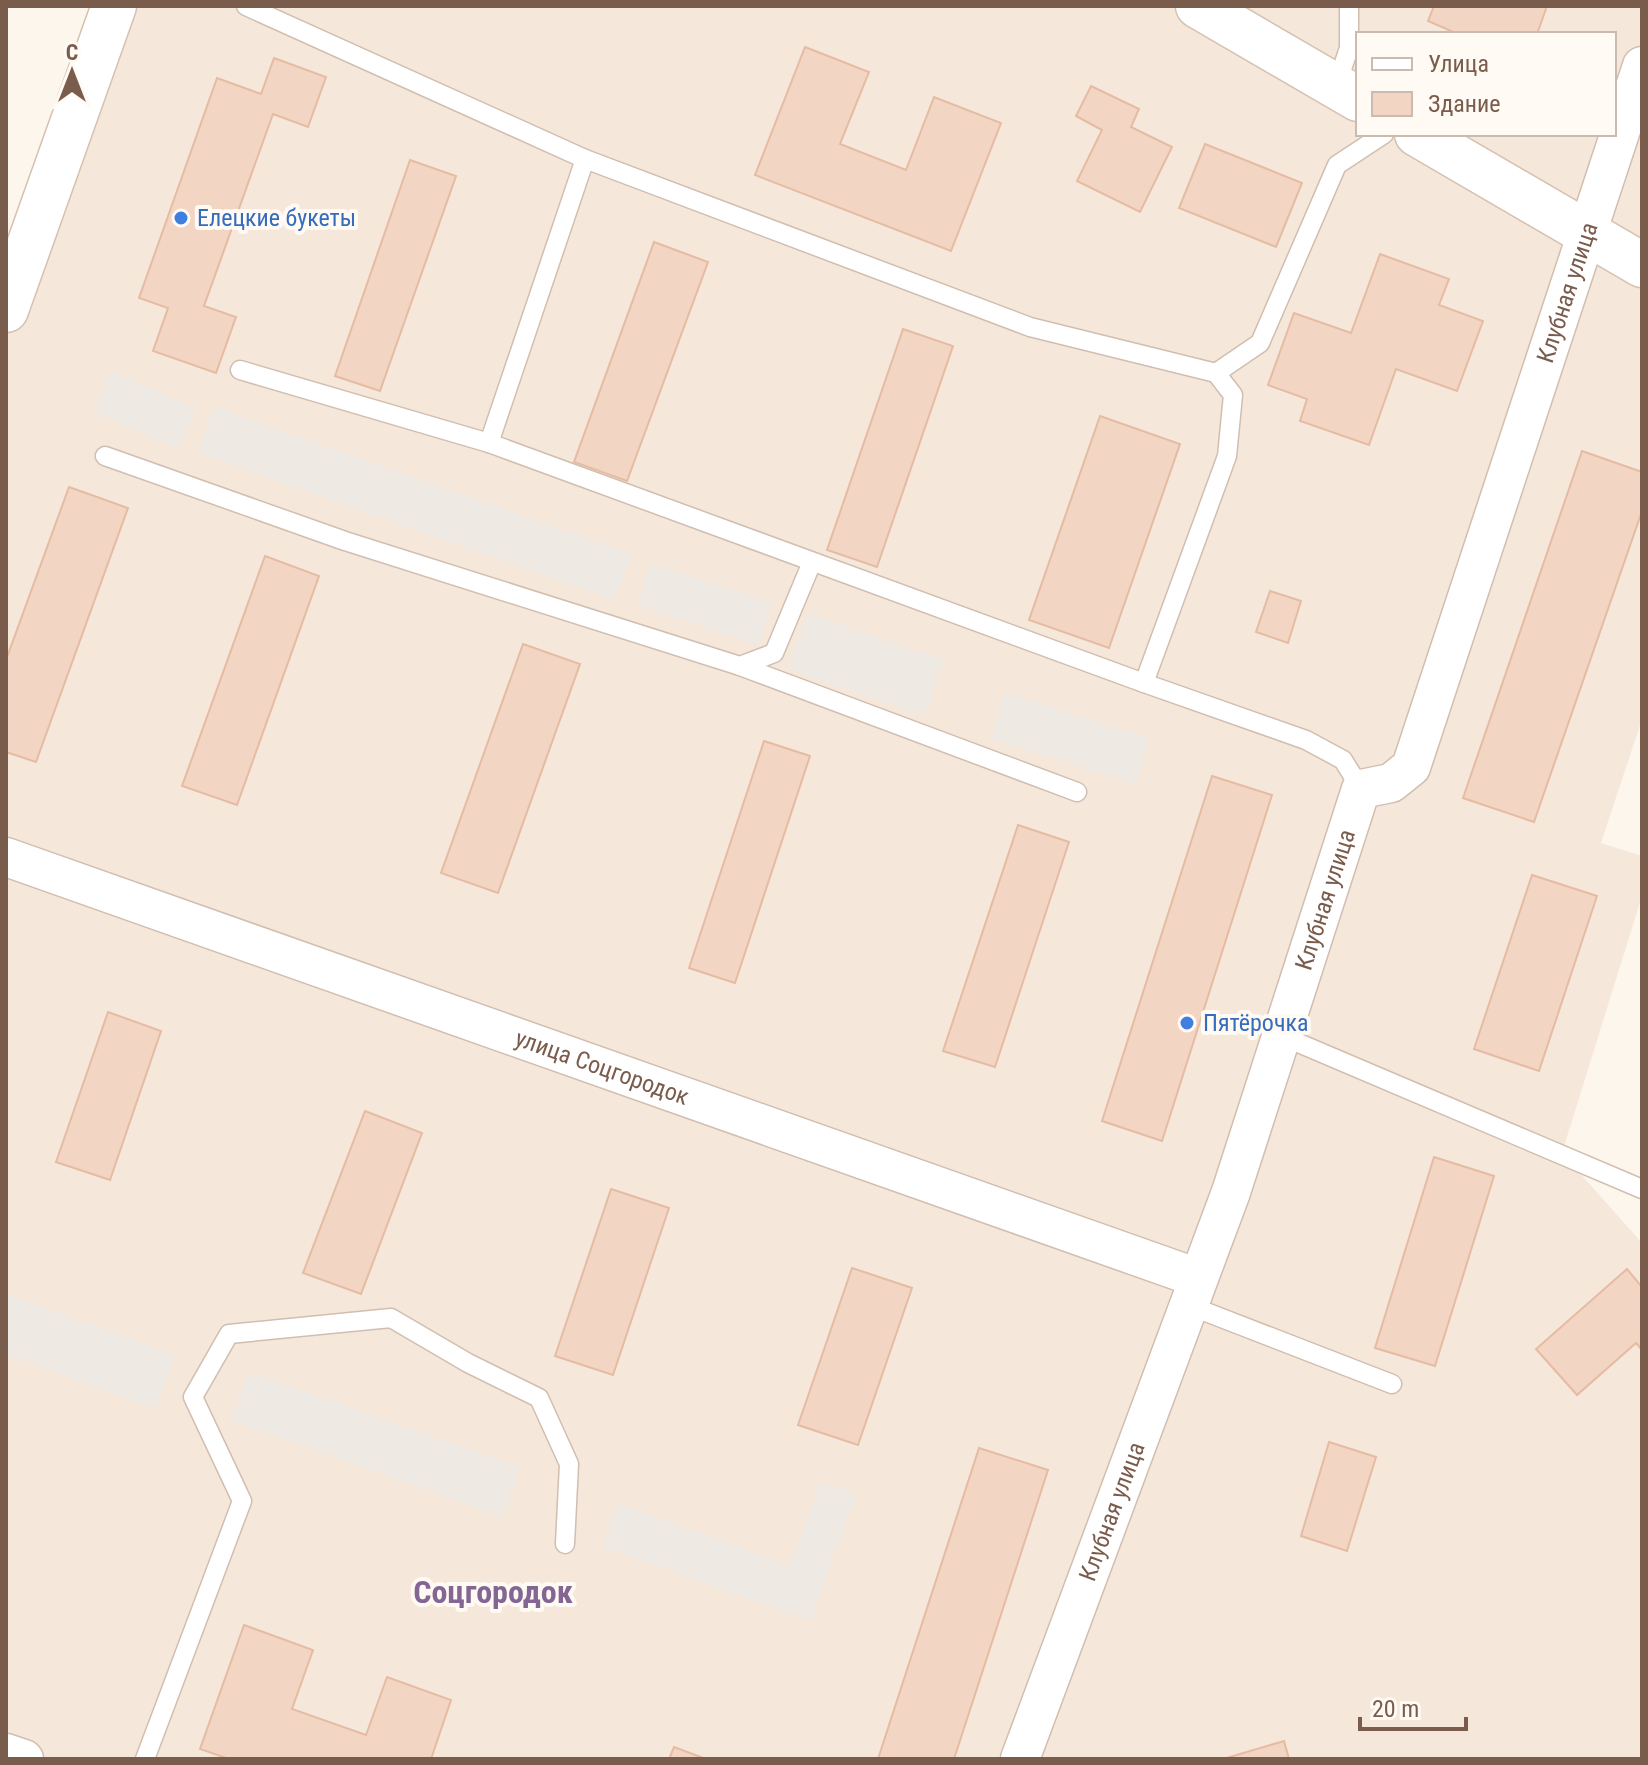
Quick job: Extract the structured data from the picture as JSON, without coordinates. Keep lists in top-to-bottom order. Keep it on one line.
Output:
{"streets":{"street":["Клубная улица","улица Соцгородок"]},"crossings":[["Клубная улица","улица Соцгородок"]],"districts":["Соцгородок"],"places":["Елецкие букеты","Пятёрочка"],"legend":["Улица","Здание"],"scale_bar":"20 m","north":"top"}
